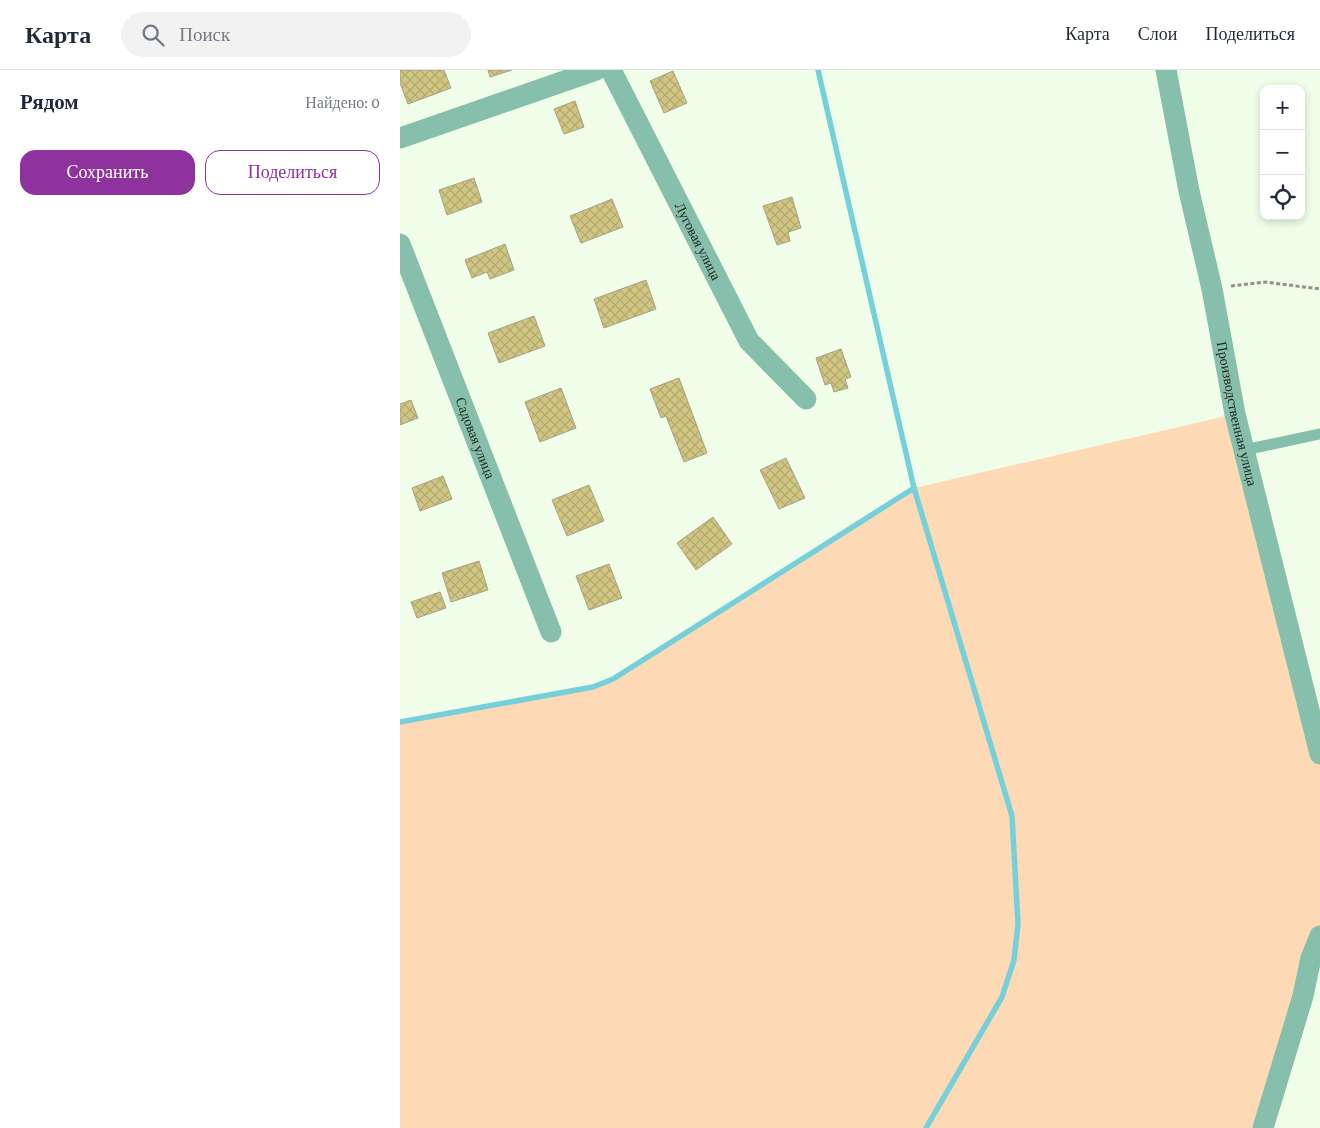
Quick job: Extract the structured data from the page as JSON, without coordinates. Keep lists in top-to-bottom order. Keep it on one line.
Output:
{"streets":{"street":["Луговая улица","Производственная улица","Садовая улица"]},"page":{"header":"Карта","search":"Поиск","nav":["Карта","Слои","Поделиться"],"heading":["Рядом","Найдено: 0"],"map_buttons":["+","−"],"buttons":["Сохранить","Поделиться"]}}
